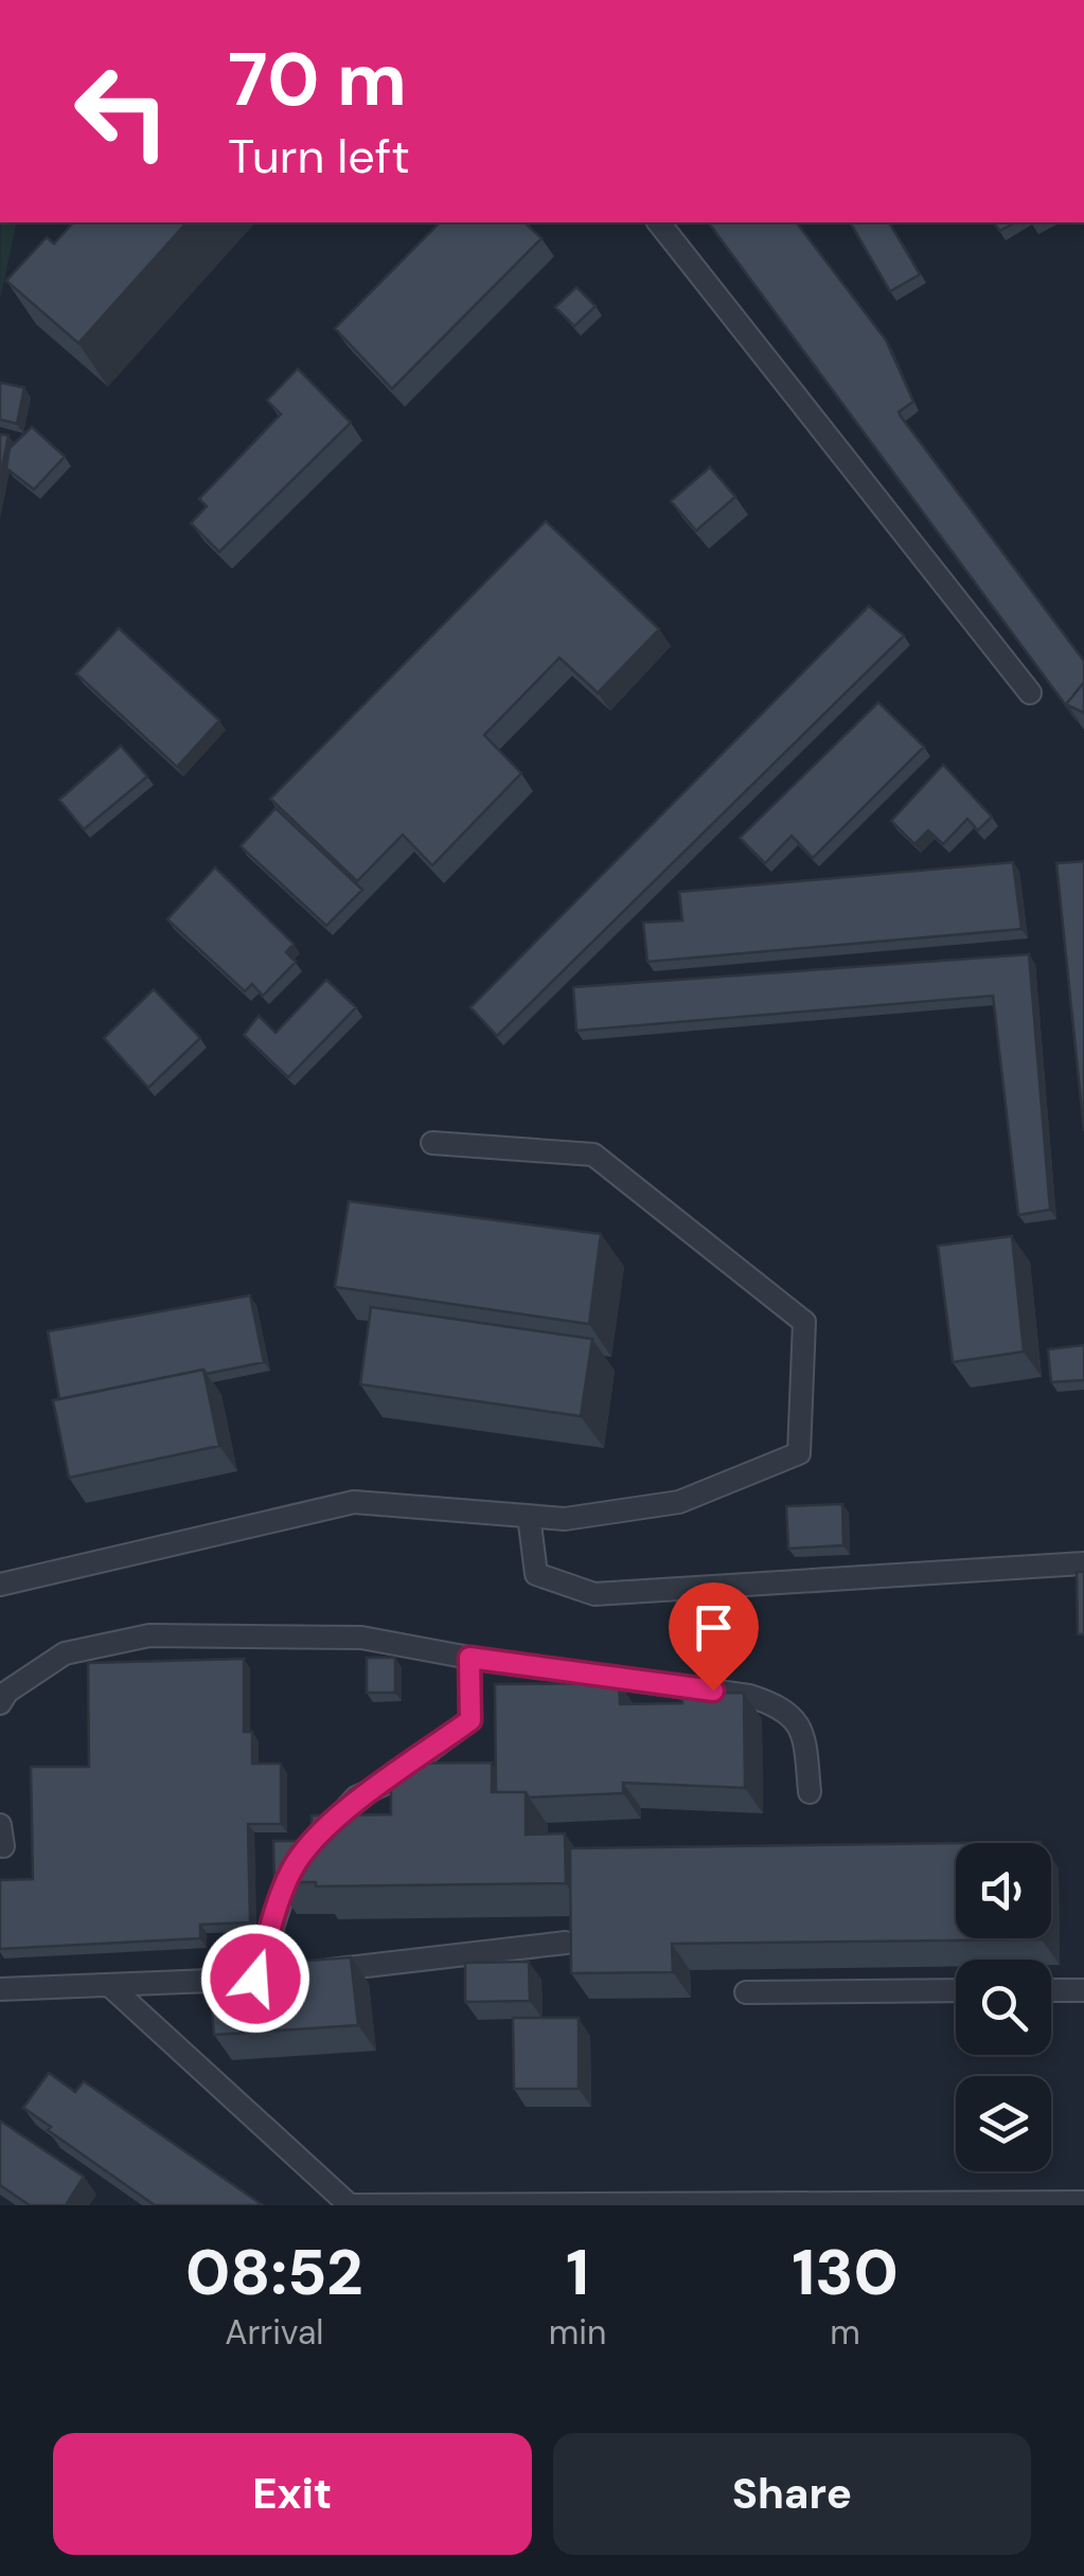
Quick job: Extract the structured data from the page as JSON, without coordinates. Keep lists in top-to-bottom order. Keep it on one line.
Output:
{"page":{"turn":["70 m","Turn left"],"eta":["08:52","Arrival","1","min","130","m"],"buttons":["Exit","Share"]}}
